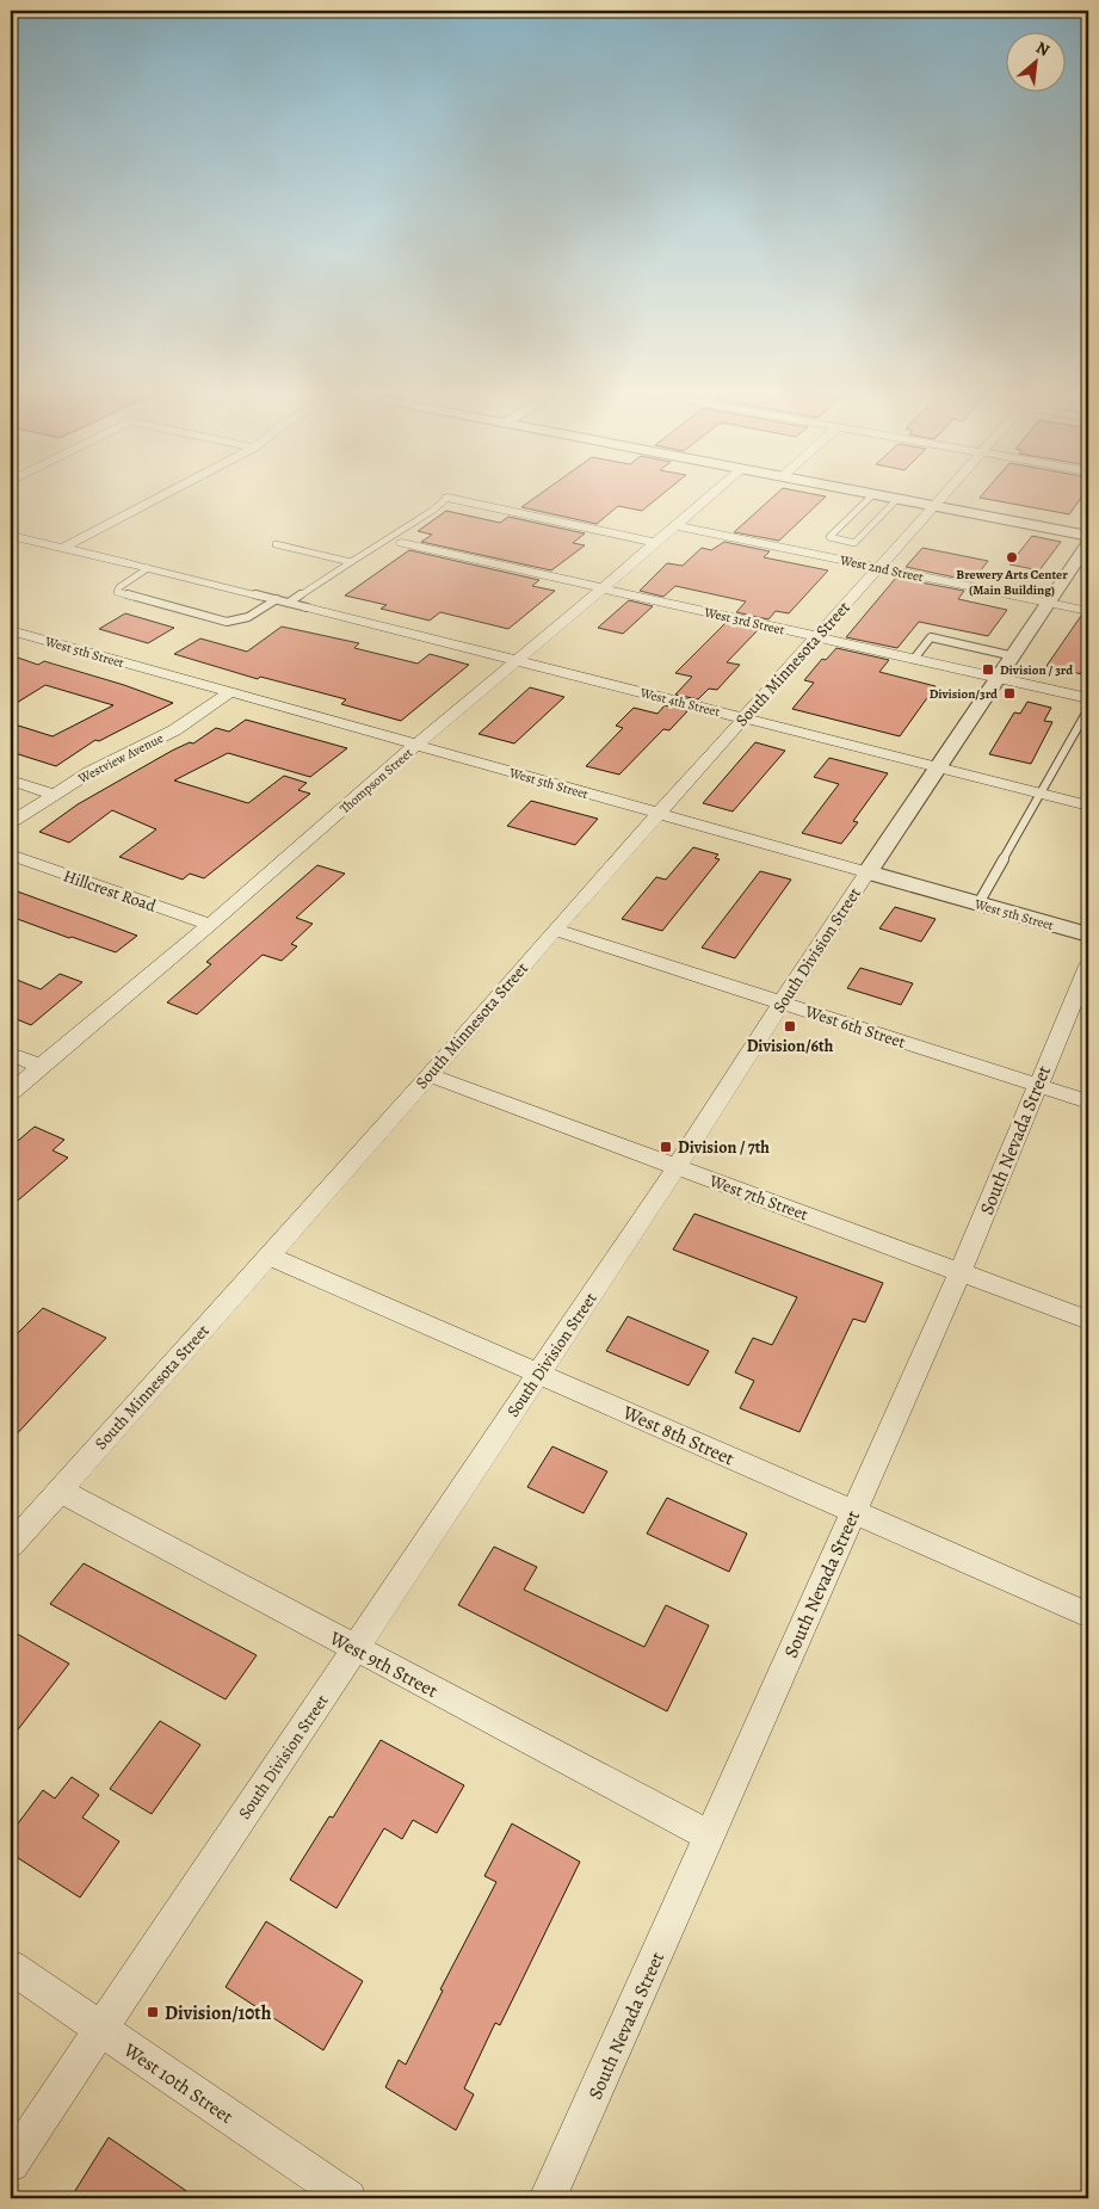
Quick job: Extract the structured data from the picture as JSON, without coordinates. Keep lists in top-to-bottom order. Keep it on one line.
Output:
{"streets":{"street":["West 2nd Street","West 3rd Street","West 5th Street","South Minnesota Street","West 4th Street","Westview Avenue","Thompson Street","Hillcrest Road","South Division Street","West 6th Street","South Nevada Street","West 7th Street","West 8th Street","West 9th Street","West 10th Street"]},"crossings":[["West 2nd Street","South Minnesota Street"],["West 2nd Street","Thompson Street"],["West 2nd Street","South Division Street"],["West 3rd Street","South Minnesota Street"],["West 3rd Street","Thompson Street"],["West 3rd Street","South Division Street"],["West 5th Street","South Minnesota Street"],["West 5th Street","Westview Avenue"],["West 5th Street","Thompson Street"],["West 5th Street","South Division Street"],["South Minnesota Street","West 4th Street"],["South Minnesota Street","West 6th Street"],["South Minnesota Street","West 7th Street"],["South Minnesota Street","West 8th Street"],["South Minnesota Street","West 9th Street"],["West 4th Street","Thompson Street"],["West 4th Street","South Division Street"],["Thompson Street","Hillcrest Road"],["South Division Street","West 6th Street"],["South Division Street","West 7th Street"],["South Division Street","West 8th Street"],["South Division Street","West 9th Street"],["South Division Street","West 10th Street"],["West 6th Street","South Nevada Street"],["South Nevada Street","West 7th Street"],["South Nevada Street","West 8th Street"],["South Nevada Street","West 9th Street"]],"places":{"other":["Brewery Arts Center (Main Building)"],"transit":["Division / 3rd","Division/3rd","Division/6th","Division / 7th","Division/10th"]},"north":"top right"}
